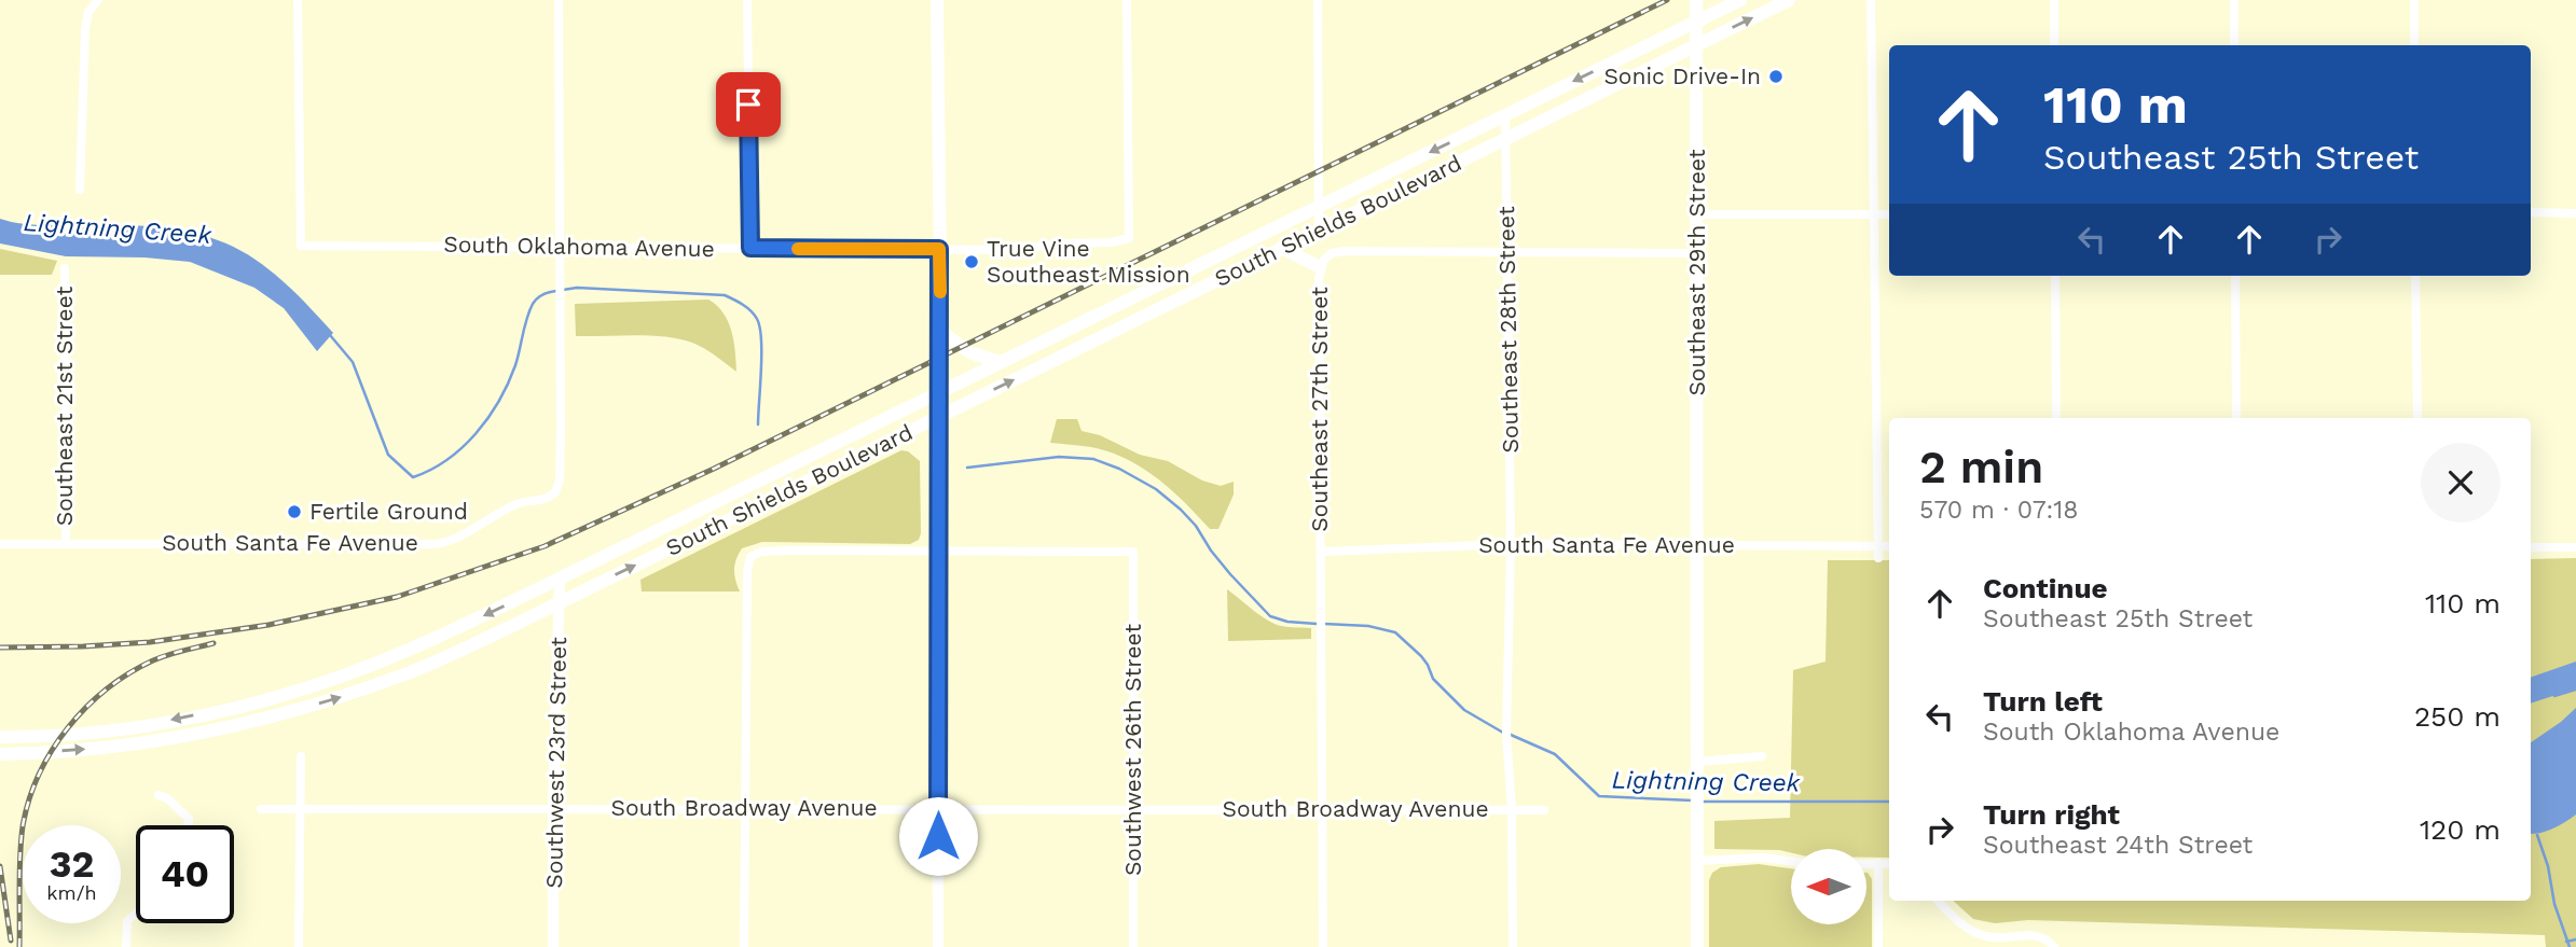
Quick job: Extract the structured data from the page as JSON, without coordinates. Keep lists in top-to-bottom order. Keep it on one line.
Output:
{"streets":{"main road":["South Shields Boulevard","Southeast 29th Street"],"street":["South Oklahoma Avenue","Southeast 28th Street","Southeast 21st Street","Southeast 27th Street","South Santa Fe Avenue","Southwest 26th Street","Southwest 23rd Street","South Broadway Avenue"]},"crossings":[["South Shields Boulevard","Southeast 29th Street"],["South Shields Boulevard","Southeast 28th Street"],["South Shields Boulevard","Southwest 23rd Street"],["South Oklahoma Avenue","South Santa Fe Avenue"],["Southeast 29th Street","South Santa Fe Avenue"],["Southeast 28th Street","South Santa Fe Avenue"],["Southeast 28th Street","South Broadway Avenue"],["Southeast 21st Street","South Santa Fe Avenue"],["Southeast 27th Street","South Santa Fe Avenue"],["Southeast 27th Street","South Broadway Avenue"],["Southwest 26th Street","South Broadway Avenue"],["Southwest 23rd Street","South Broadway Avenue"]],"water":["Lightning Creek"],"places":["Sonic Drive-In","True Vine Southeast Mission","Fertile Ground"],"north":"left","page":{"turn":["110 m","Southeast 25th Street"],"heading":["2 min","570 m · 07:18"],"list":[{"name":"Continue","note":"Southeast 25th Street","value":"110 m"},{"name":"Turn left","note":"South Oklahoma Avenue","value":"250 m"},{"name":"Turn right","note":"Southeast 24th Street","value":"120 m"}],"speed":"32 km/h","limit":"40"}}
